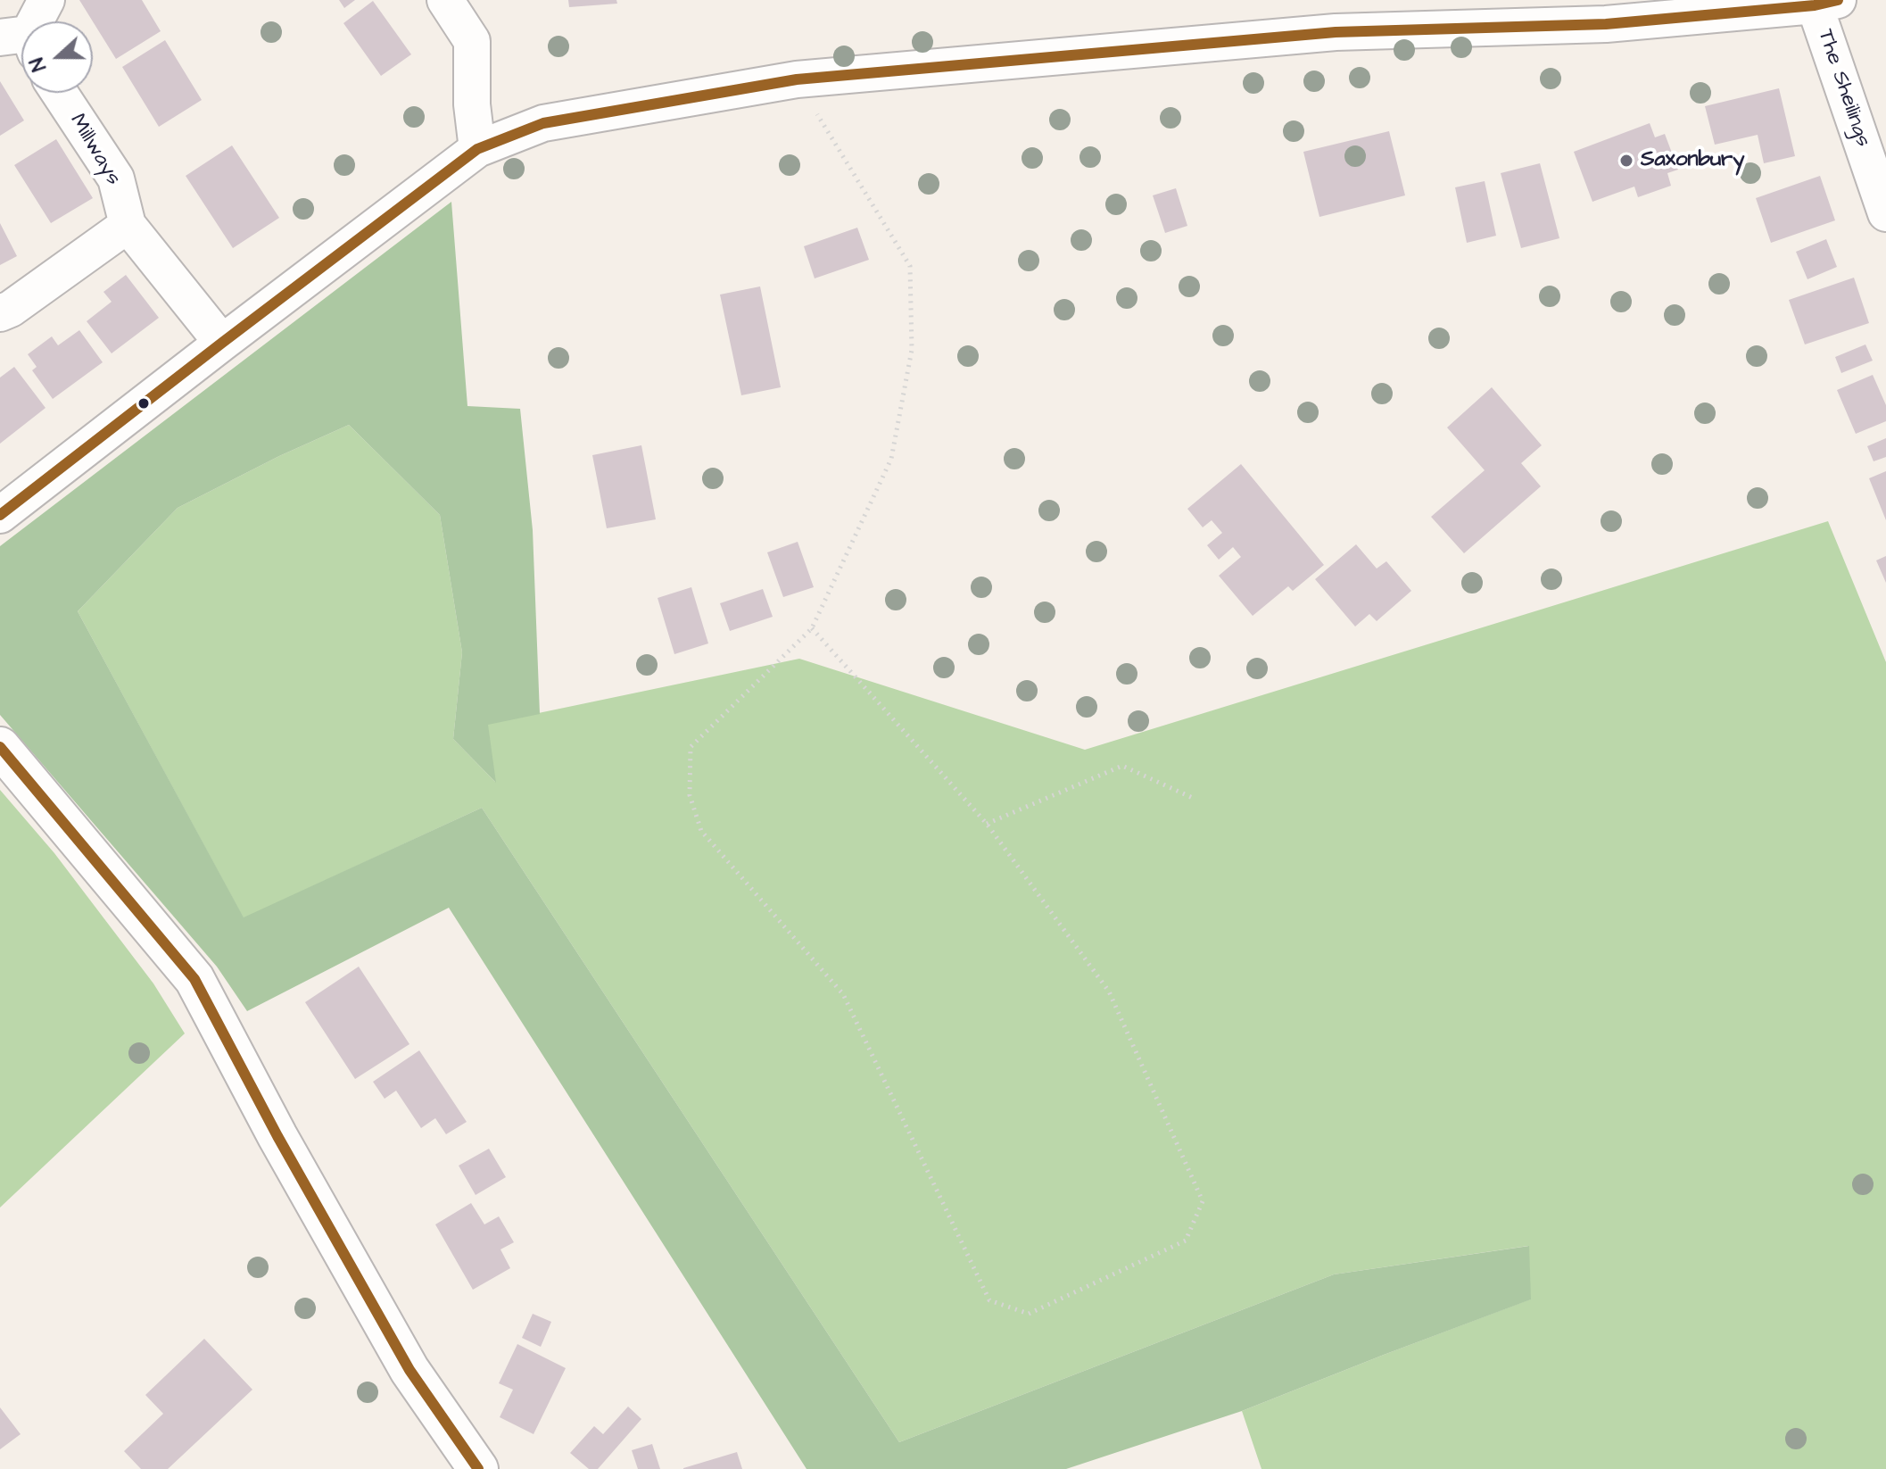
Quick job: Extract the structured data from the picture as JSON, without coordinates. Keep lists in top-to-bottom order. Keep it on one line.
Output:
{"streets":{"street":["The Sheilings","Millways"]},"places":["Saxonbury"],"north":"left"}
